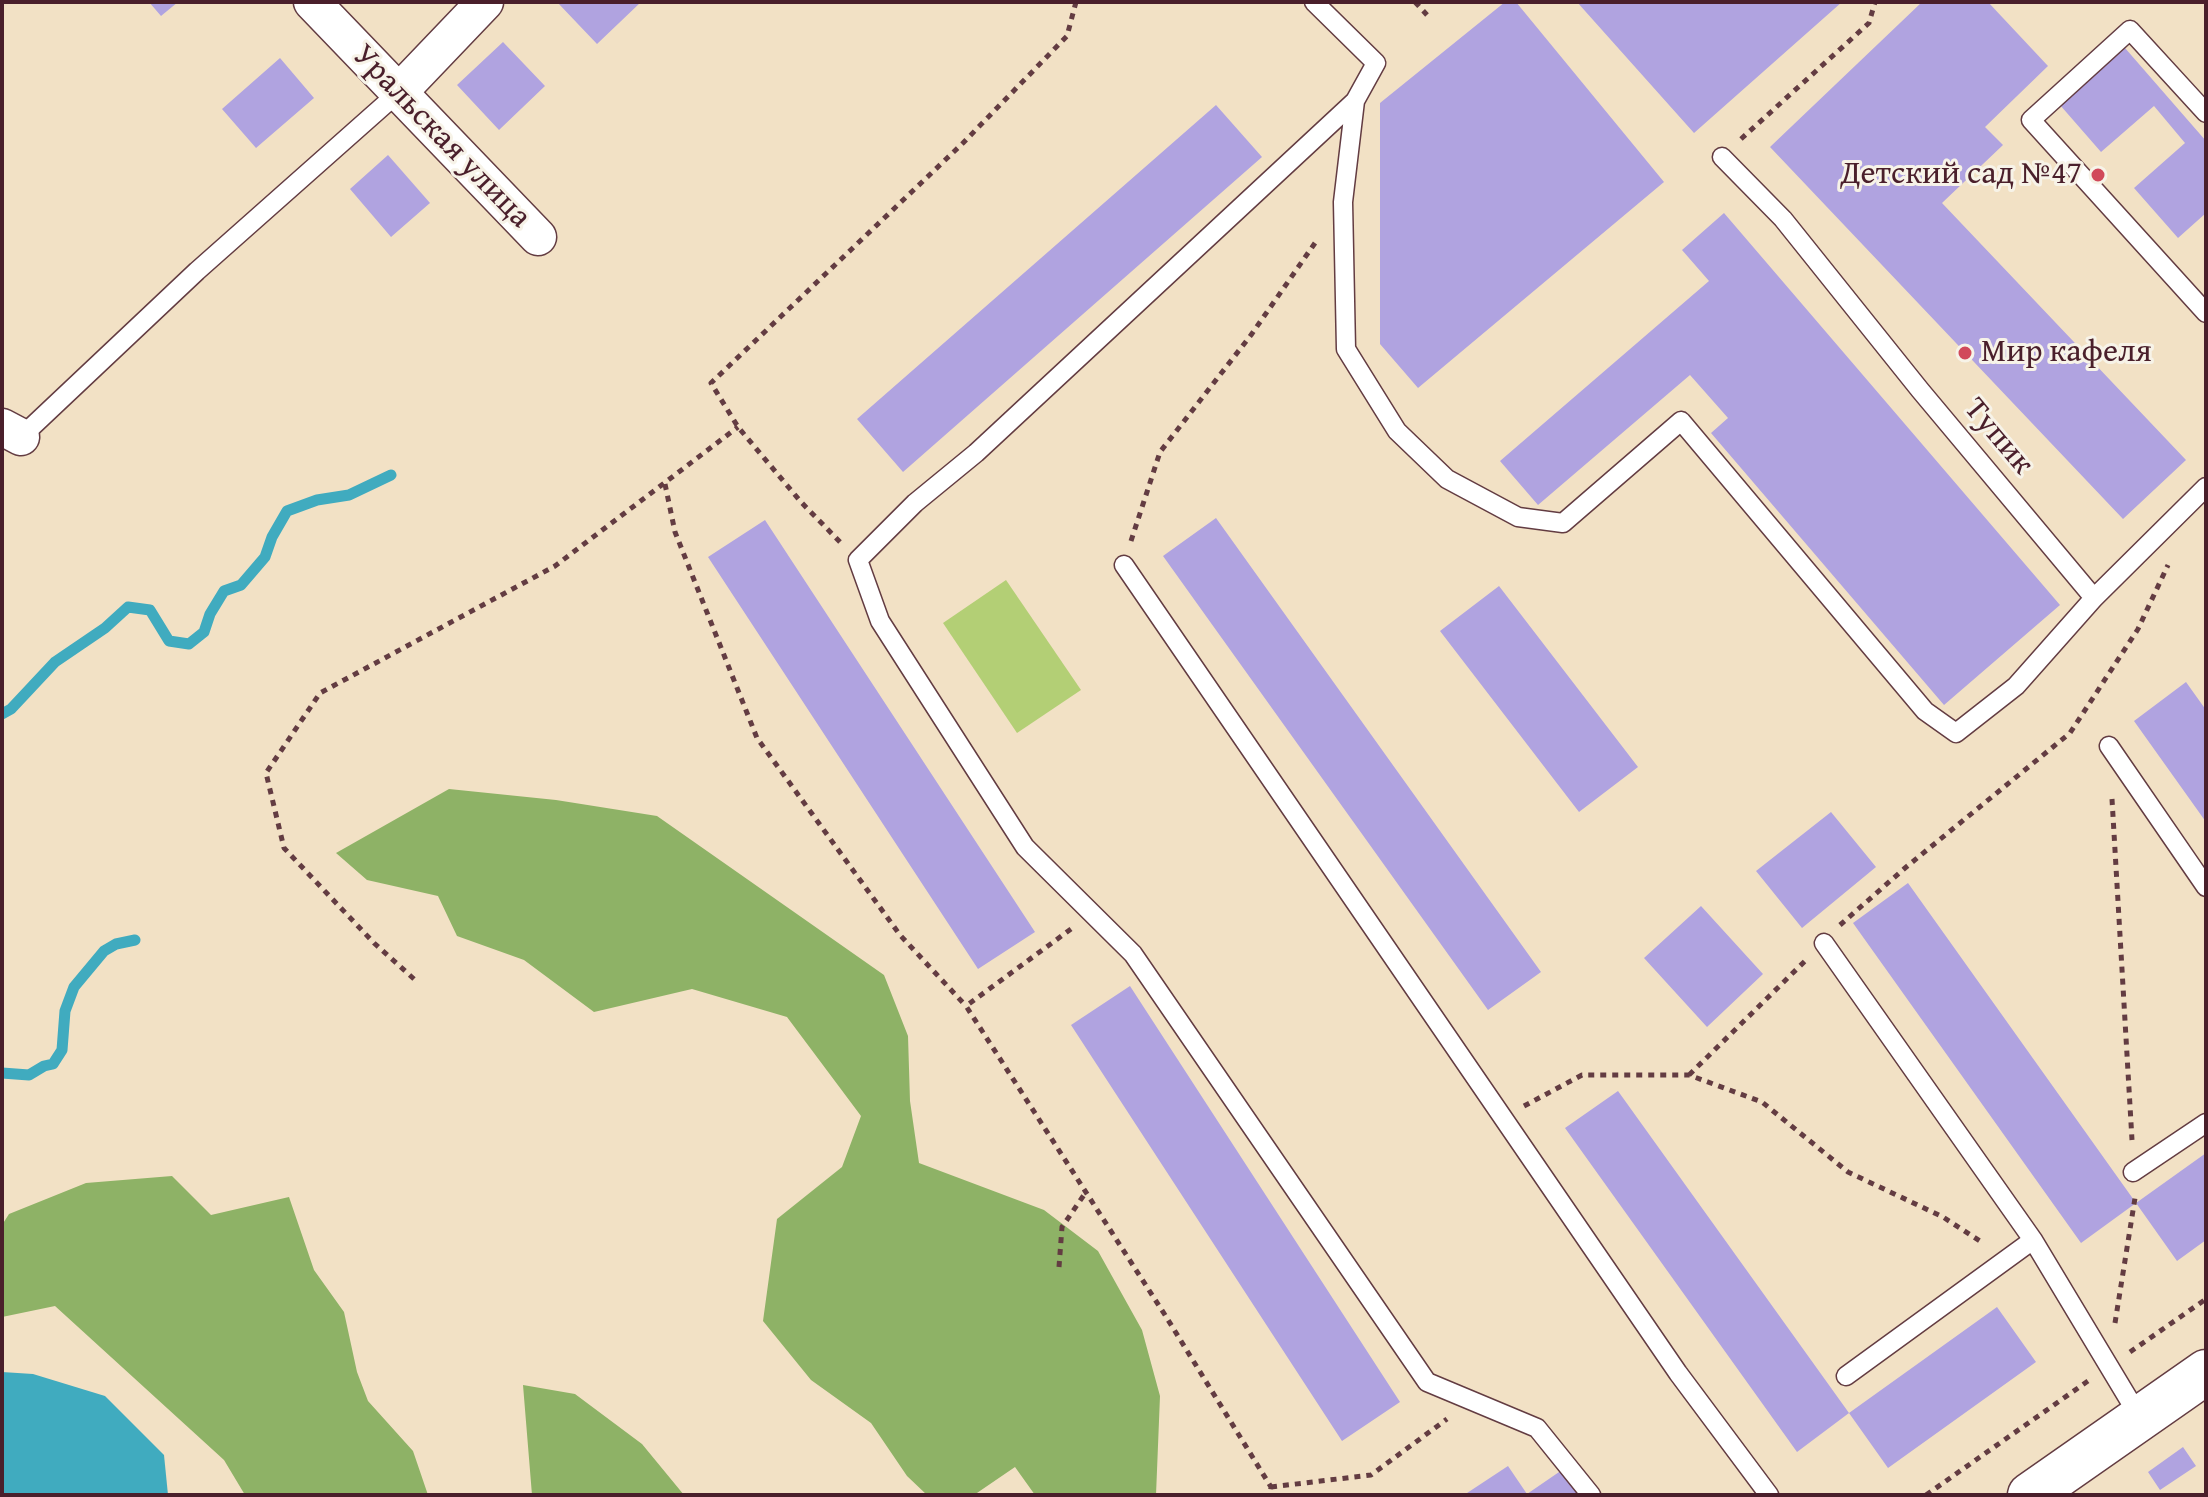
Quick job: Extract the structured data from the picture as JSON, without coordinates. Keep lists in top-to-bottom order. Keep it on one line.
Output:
{"streets":{"street":["Уральская улица"],"lane":["Тупик"]},"places":["Детский сад №47","Мир кафеля"]}
